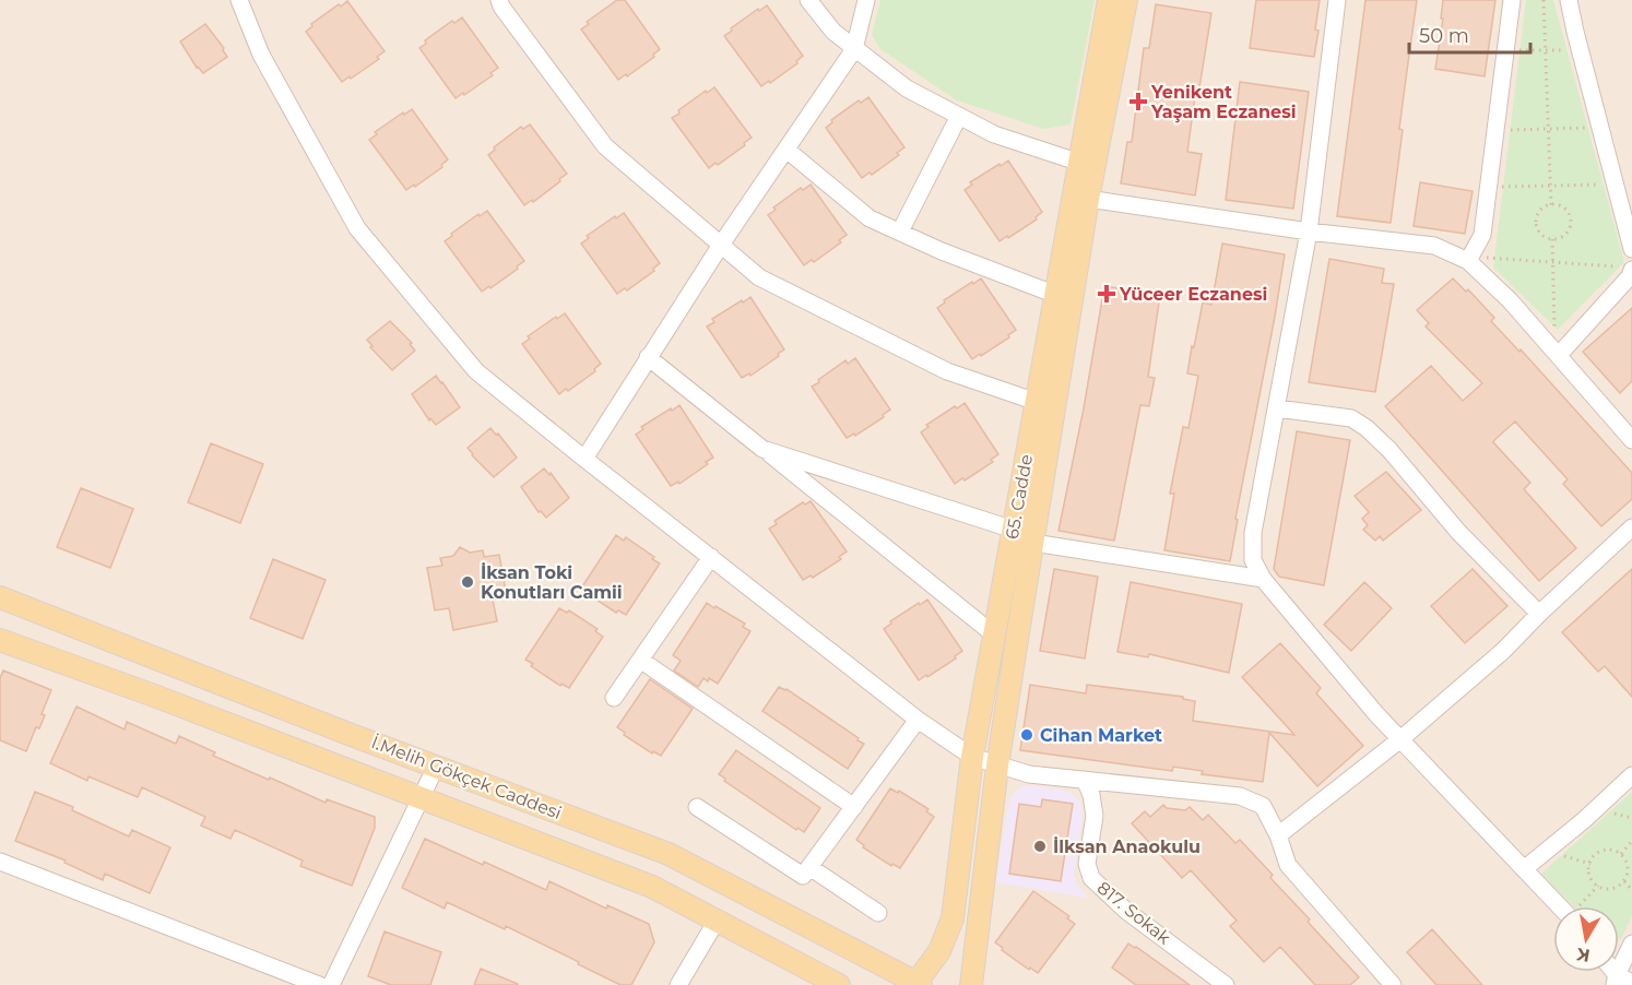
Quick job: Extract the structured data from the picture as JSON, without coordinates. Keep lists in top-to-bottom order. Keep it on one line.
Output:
{"streets":{"main road":["65. Cadde","İ.Melih Gökçek Caddesi"],"street":["817. Sokak"]},"crossings":[["65. Cadde","İ.Melih Gökçek Caddesi"]],"places":{"health":["Yenikent Yaşam Eczanesi","Yüceer Eczanesi"],"other":["İksan Toki Konutları Camii","Cihan Market","İlksan Anaokulu"]},"scale_bar":"50 m","north":"bottom"}
